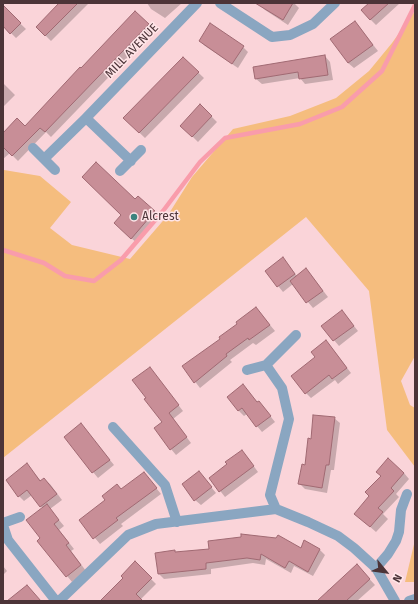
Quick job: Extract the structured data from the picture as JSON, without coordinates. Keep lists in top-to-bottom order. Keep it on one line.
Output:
{"streets":{"street":["MILL AVENUE"]},"places":["Alcrest"],"north":"bottom right"}
